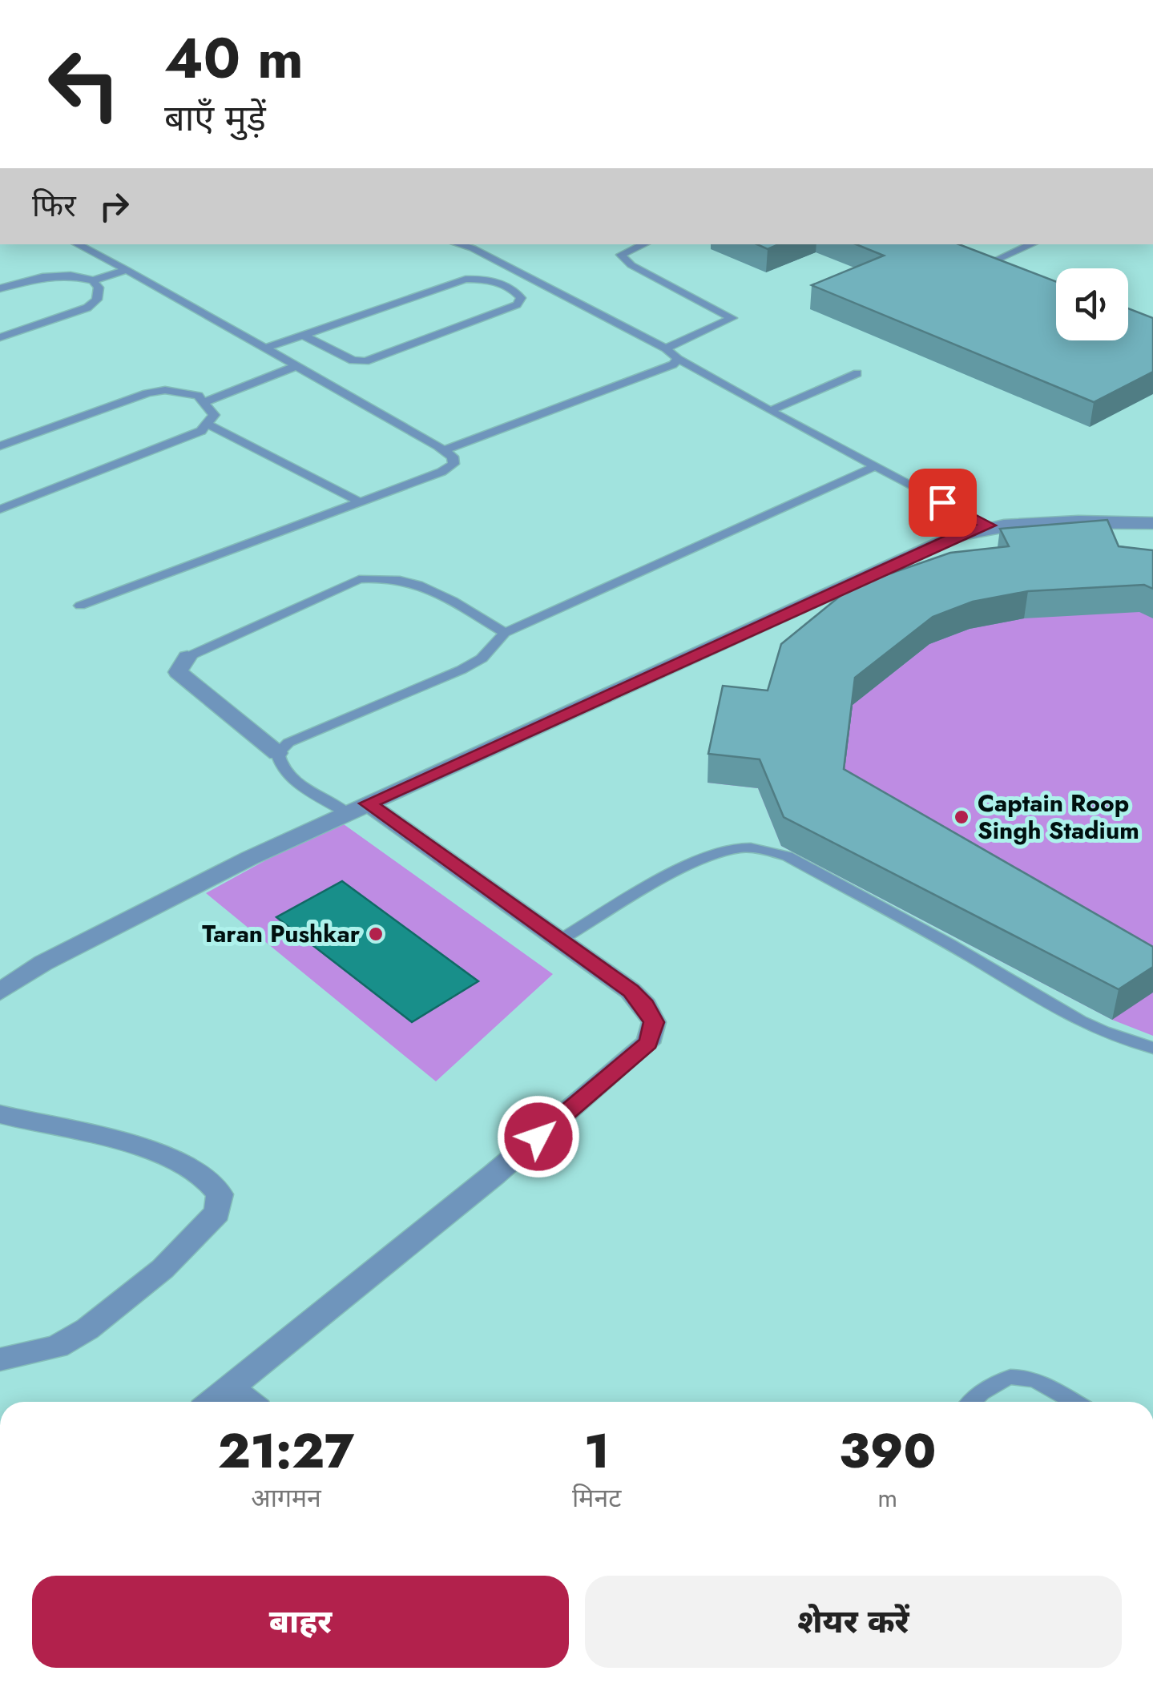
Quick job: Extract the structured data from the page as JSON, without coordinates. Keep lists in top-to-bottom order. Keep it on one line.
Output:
{"places":["Captain Roop Singh Stadium","Taran Pushkar"],"page":{"turn":["40 m","बाएँ मुड़ें"],"then":"फिर","eta":["21:27","आगमन","1","मिनट","390","m"],"buttons":["बाहर","शेयर करें"]}}
